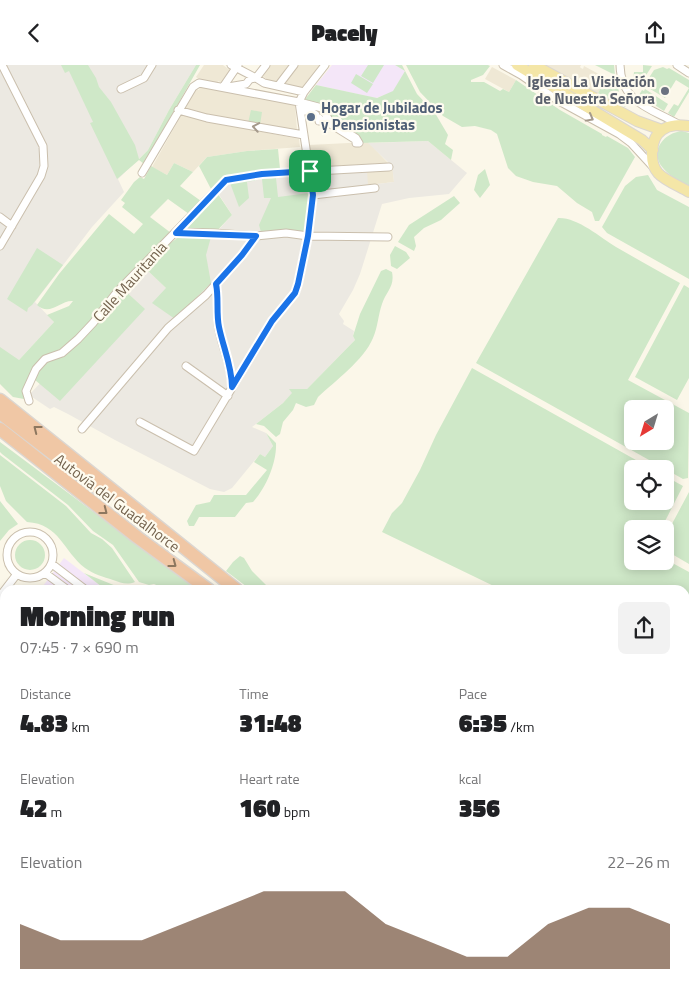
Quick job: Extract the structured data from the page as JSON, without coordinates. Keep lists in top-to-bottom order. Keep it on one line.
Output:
{"streets":{"highway":["Autovía del Guadalhorce"],"street":["Calle Mauritania"]},"places":["Iglesia La Visitación de Nuestra Señora","Hogar de Jubilados y Pensionistas"],"north":"bottom left","page":{"header":"Pacely","heading":["Morning run","07:45 · 7 × 690 m"],"stats":[["Distance","4.83 km"],["Time","31:48"],["Pace","6:35 /km"],["Elevation","42 m"],["Heart rate","160 bpm"],["kcal","356"]],"chart":["Elevation","22–26 m"]}}
